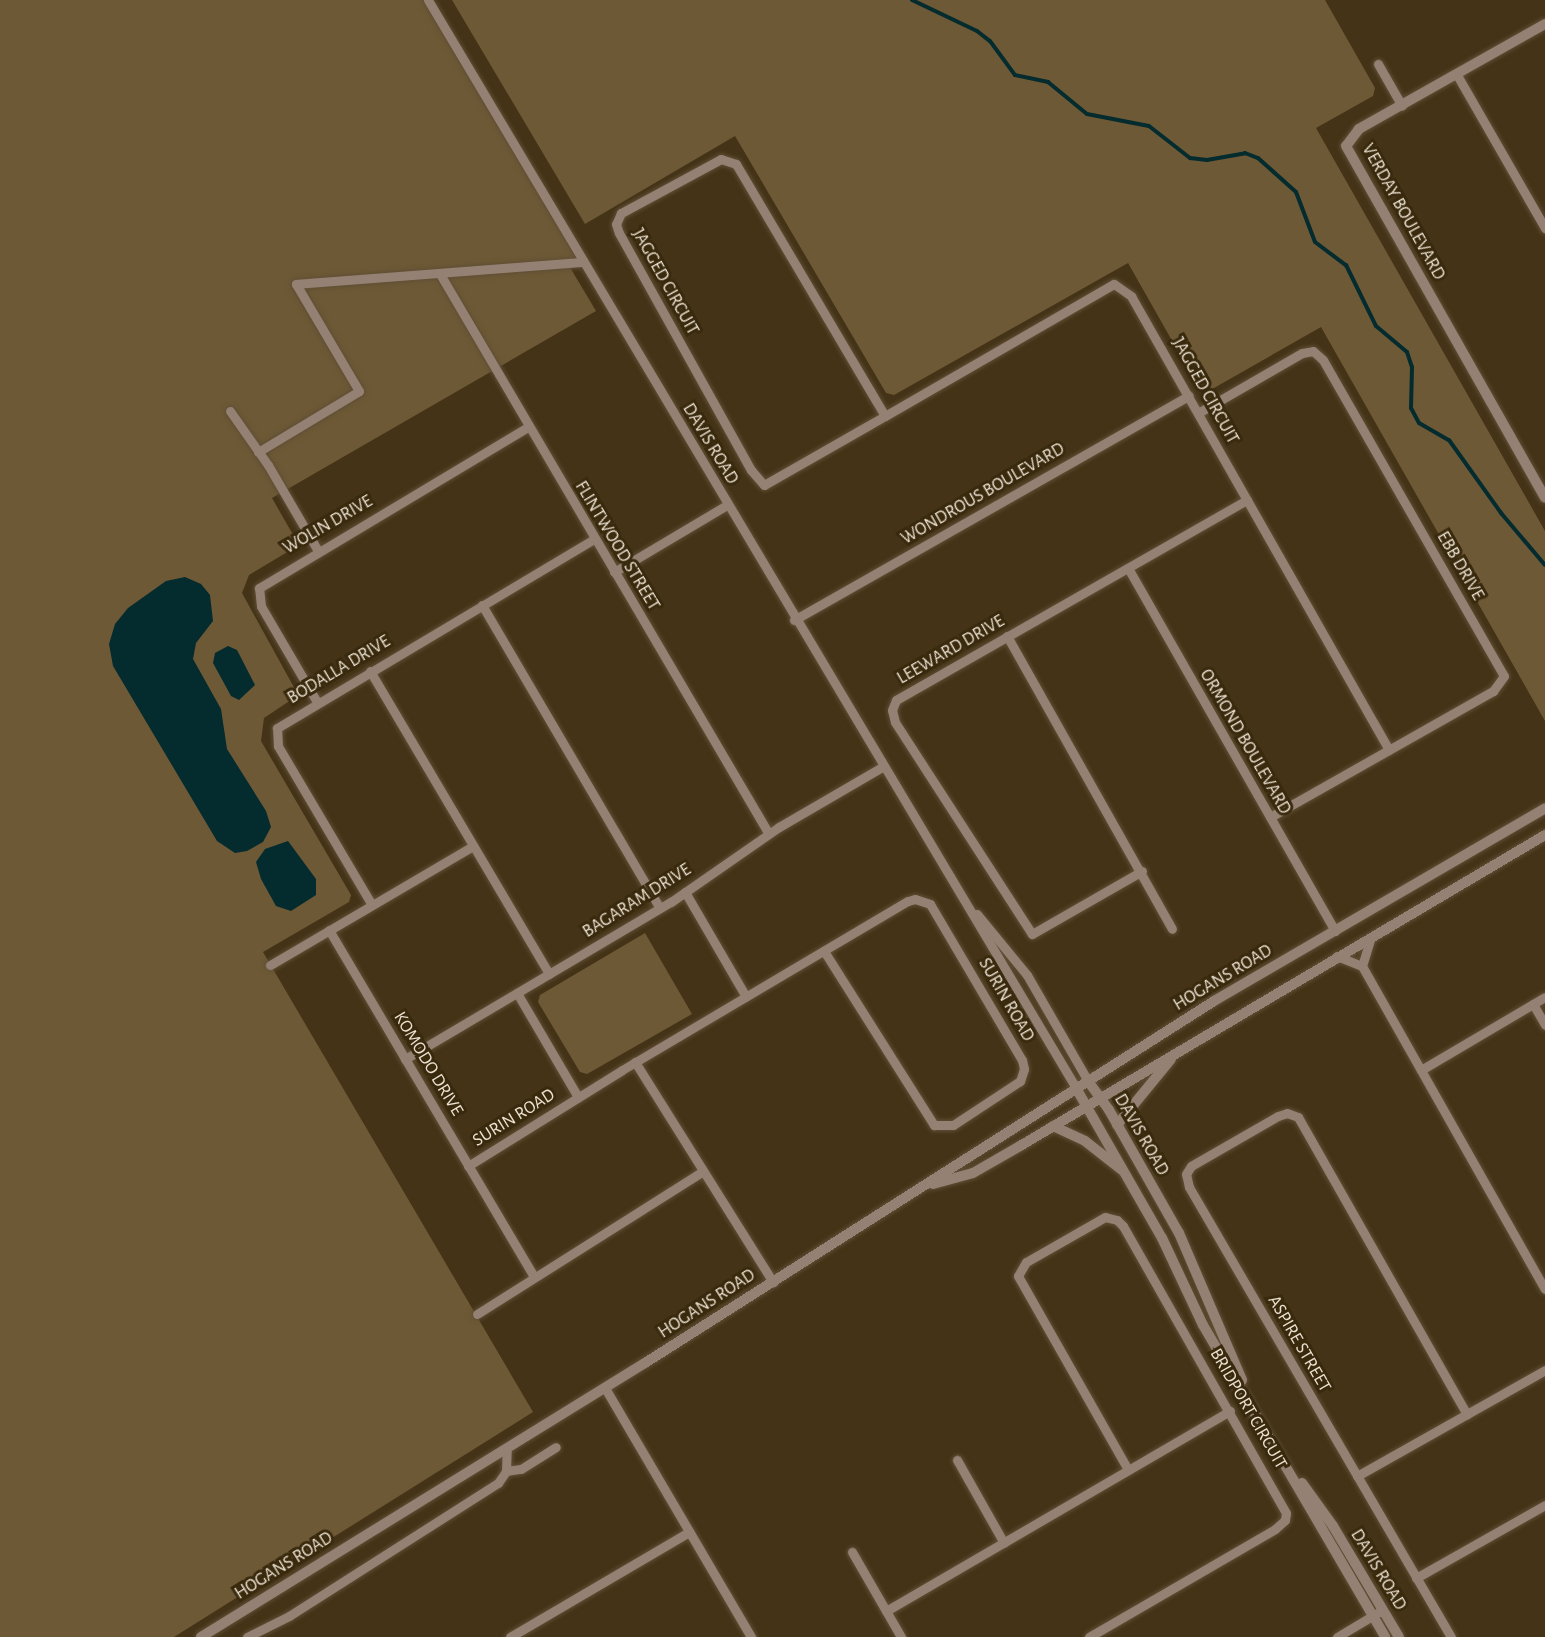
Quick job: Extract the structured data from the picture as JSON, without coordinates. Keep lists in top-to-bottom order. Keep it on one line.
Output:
{"streets":{"street":["VERDAY BOULEVARD","JAGGED CIRCUIT","DAVIS ROAD","WONDROUS BOULEVARD","WOLIN DRIVE","FLINTWOOD STREET","EBB DRIVE","LEEWARD DRIVE","BODALLA DRIVE","ORMOND BOULEVARD","BAGARAM DRIVE","HOGANS ROAD","SURIN ROAD","KOMODO DRIVE","ASPIRE STREET","BRIDPORT CIRCUIT"]},"crossings":[["JAGGED CIRCUIT","WONDROUS BOULEVARD"],["JAGGED CIRCUIT","EBB DRIVE"],["JAGGED CIRCUIT","LEEWARD DRIVE"],["DAVIS ROAD","WONDROUS BOULEVARD"],["DAVIS ROAD","BAGARAM DRIVE"],["DAVIS ROAD","HOGANS ROAD"],["WOLIN DRIVE","FLINTWOOD STREET"],["WOLIN DRIVE","BODALLA DRIVE"],["FLINTWOOD STREET","BODALLA DRIVE"],["FLINTWOOD STREET","BAGARAM DRIVE"],["EBB DRIVE","ORMOND BOULEVARD"],["LEEWARD DRIVE","ORMOND BOULEVARD"],["ORMOND BOULEVARD","HOGANS ROAD"],["BAGARAM DRIVE","KOMODO DRIVE"],["SURIN ROAD","KOMODO DRIVE"]]}
